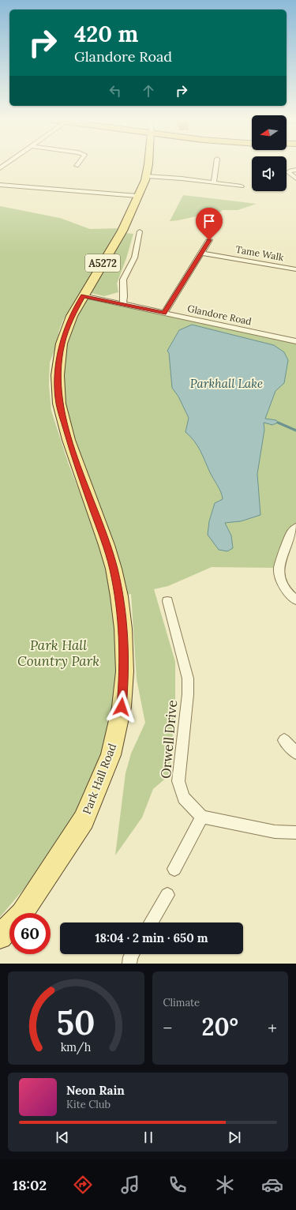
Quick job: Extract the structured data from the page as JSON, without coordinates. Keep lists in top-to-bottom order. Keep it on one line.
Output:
{"streets":{"main road":["A5272","Park Hall Road"],"street":["Tame Walk","Glandore Road","Orwell Drive"]},"crossings":[["Glandore Road","Park Hall Road"]],"water":["Parkhall Lake"],"parks":["Park Hall Country Park"],"north":"left","page":{"turn":["420 m","Glandore Road"],"limit":"60","trip":"18:04 · 2 min · 650 m","tile":"Climate","heat":["−","20°","+"],"song":["Neon Rain","Kite Club"],"tabs":"18:02","gauge":["50","km/h"]}}
